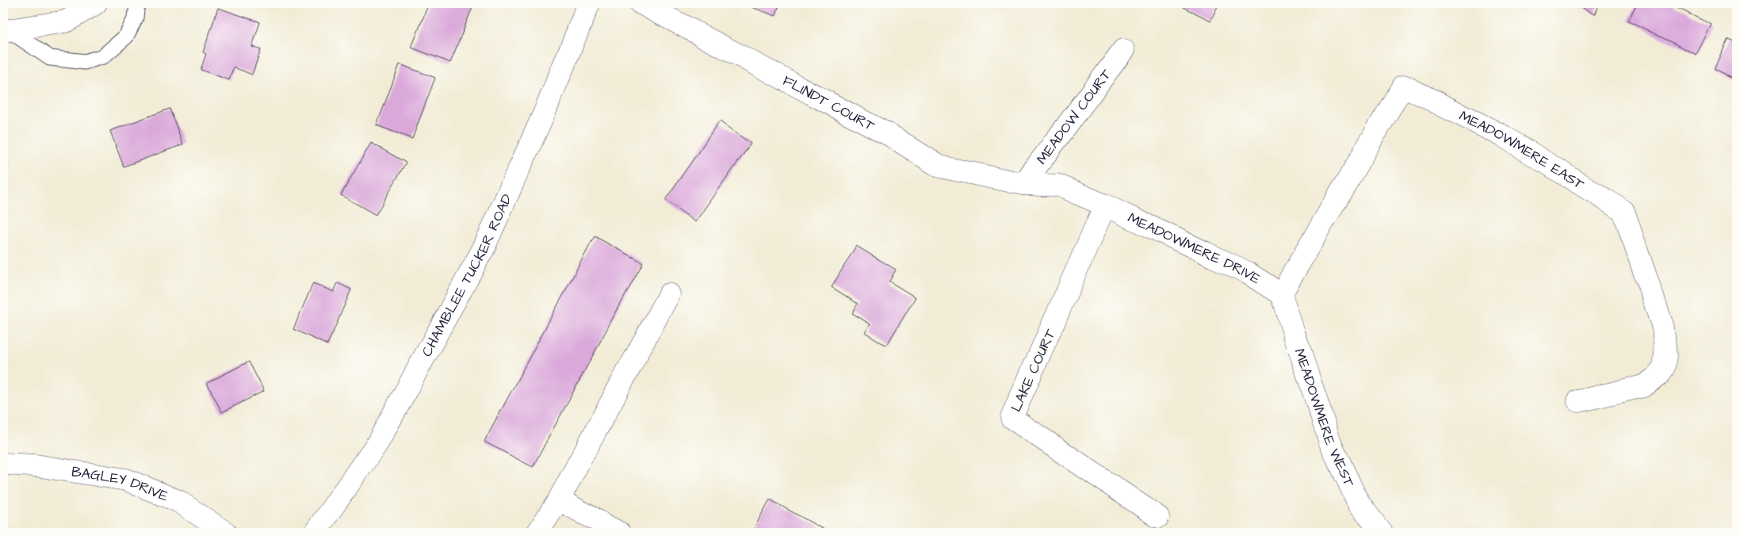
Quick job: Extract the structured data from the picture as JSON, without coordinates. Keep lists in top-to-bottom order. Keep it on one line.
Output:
{"streets":{"street":["FLINDT COURT","MEADOW COURT","MEADOWMERE EAST","MEADOWMERE DRIVE","CHAMBLEE TUCKER ROAD","LAKE COURT","MEADOWMERE WEST","BAGLEY DRIVE"]},"crossings":[["FLINDT COURT","MEADOW COURT"],["FLINDT COURT","MEADOWMERE DRIVE"],["FLINDT COURT","LAKE COURT"],["MEADOWMERE EAST","MEADOWMERE DRIVE"],["MEADOWMERE EAST","MEADOWMERE WEST"],["MEADOWMERE DRIVE","LAKE COURT"],["MEADOWMERE DRIVE","MEADOWMERE WEST"]]}
